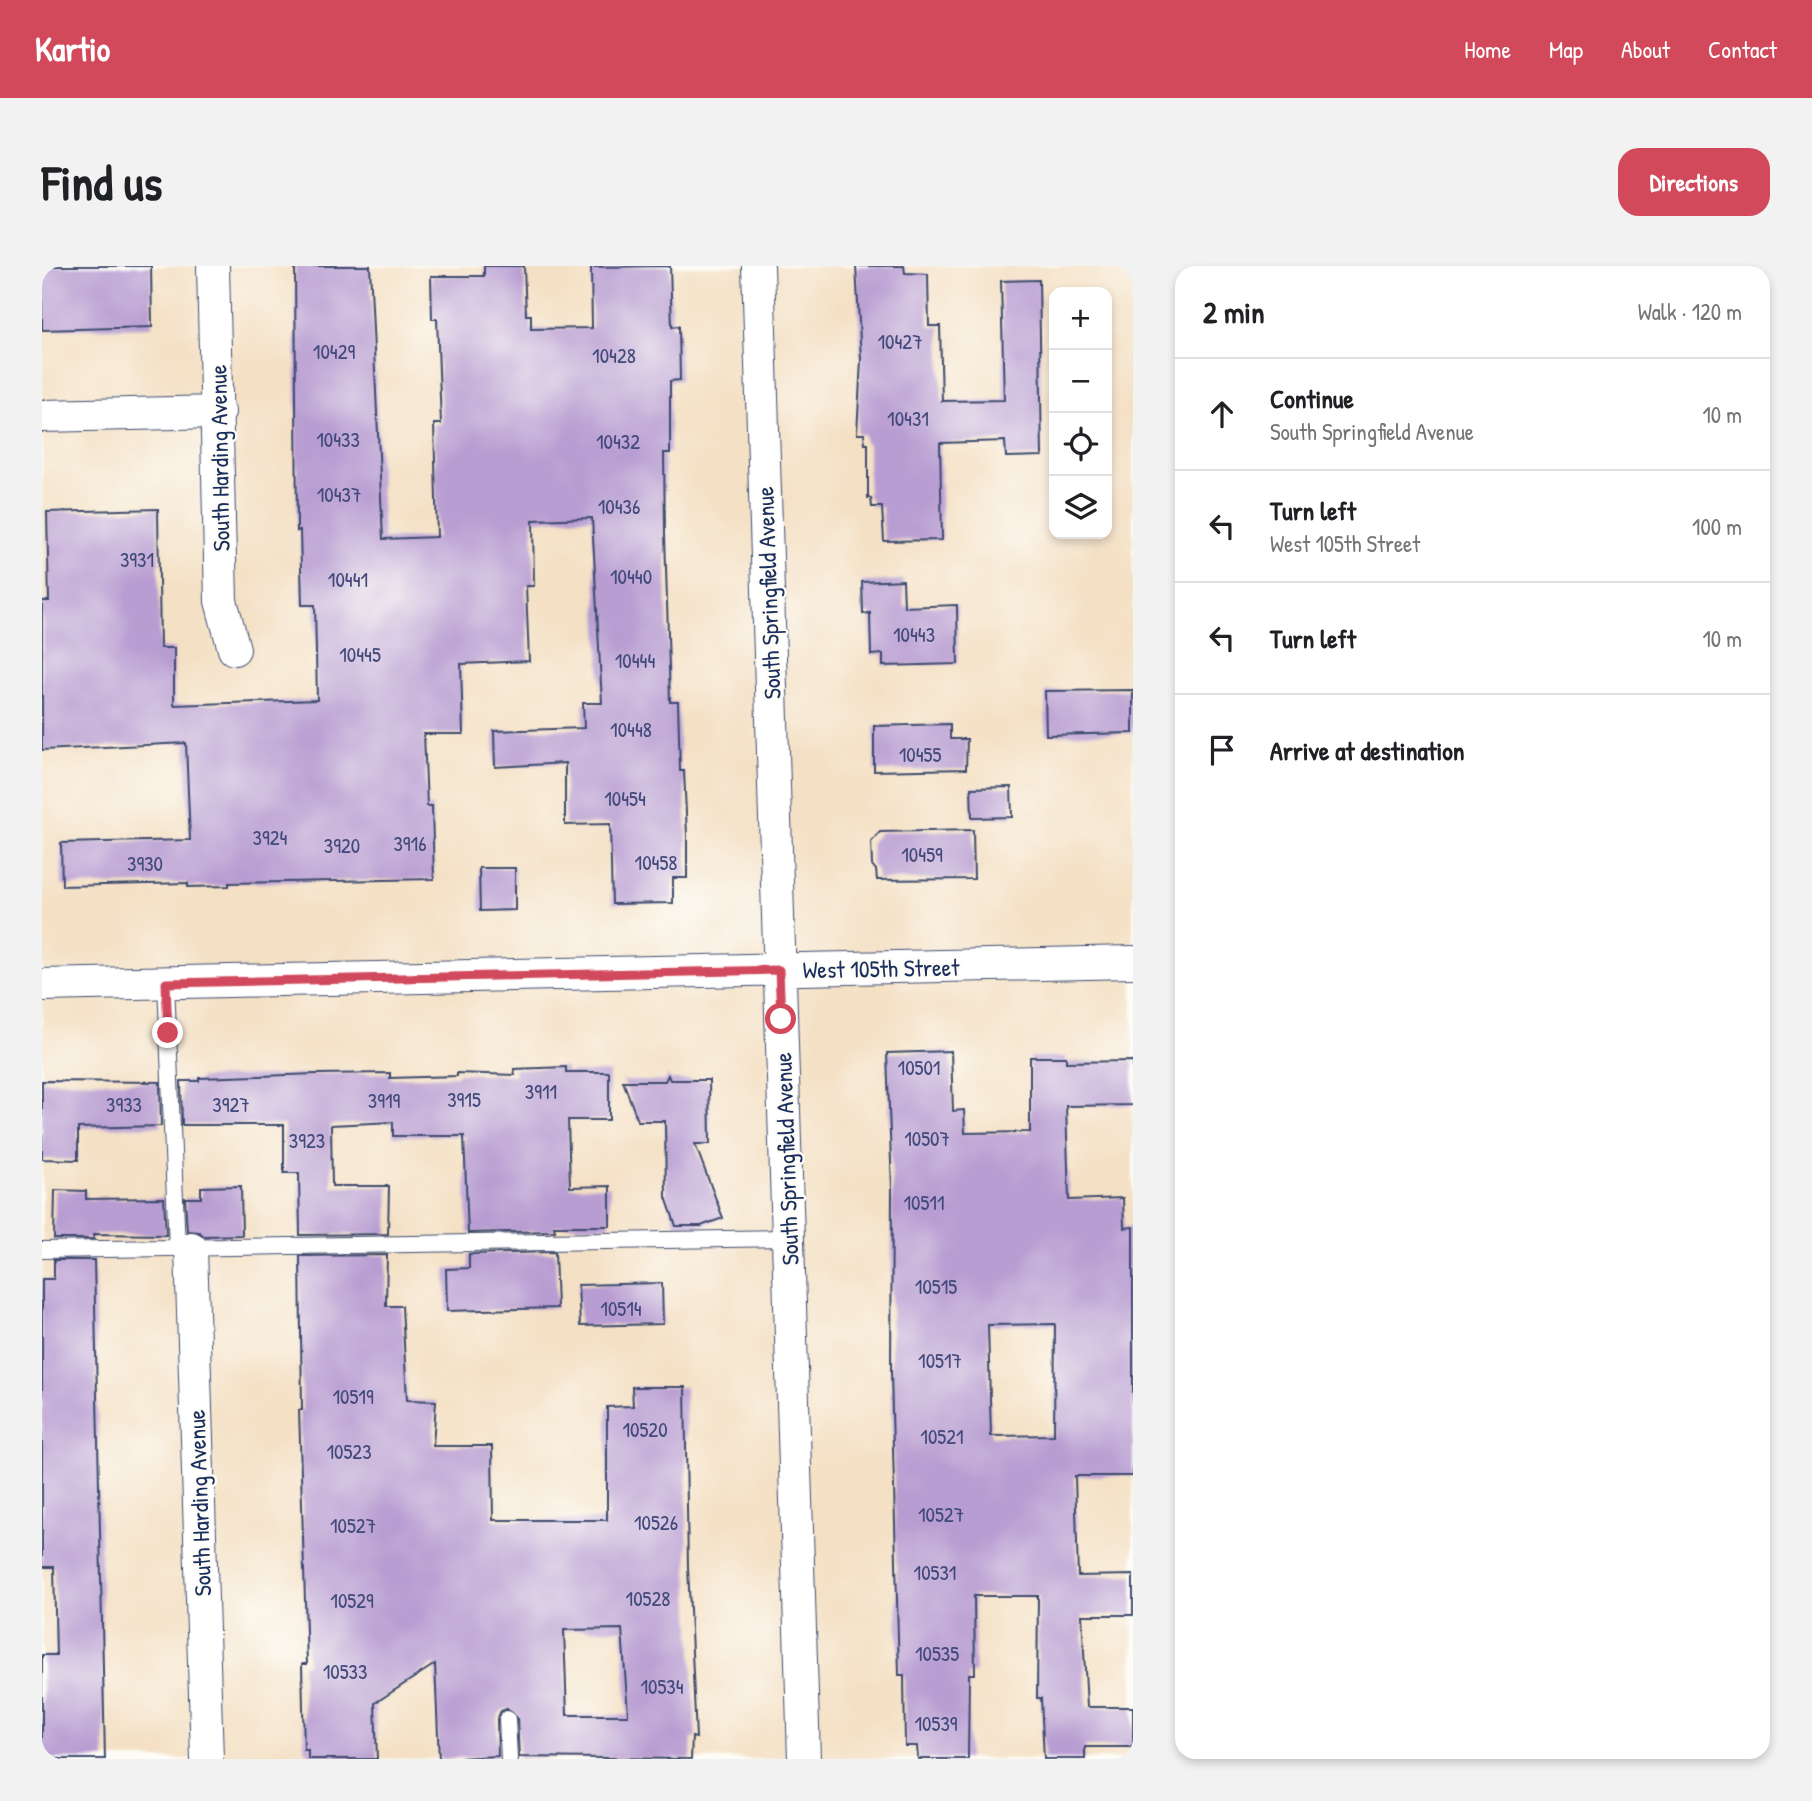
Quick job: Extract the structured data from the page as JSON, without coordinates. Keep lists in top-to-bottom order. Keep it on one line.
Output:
{"streets":{"street":["South Harding Avenue","South Springfield Avenue","West 105th Street"]},"crossings":[["South Springfield Avenue","West 105th Street"]],"house_numbers":["10427","10429","10428","10431","10433","10432","10437","10436","3931","10440","10441","10443","10445","10444","10448","10455","10454","3924","3916","3920","10459","10458","3930","10501","3911","3915","3919","3933","3927","10507","3923","10511","10515","10514","10517","10519","10520","10521","10523","10527","10526","10527","10531","10528","10529","10535","10533","10534","10539"],"page":{"header":"Kartio","nav":["Home","Map","About","Contact"],"buttons":"Directions","title":"Find us","heading":["2 min","Walk · 120 m"],"map_buttons":["+","−"],"list":[["Continue","South Springfield Avenue","10 m"],["Turn left","West 105th Street","100 m"],["Turn left","10 m"],"Arrive at destination"]}}
